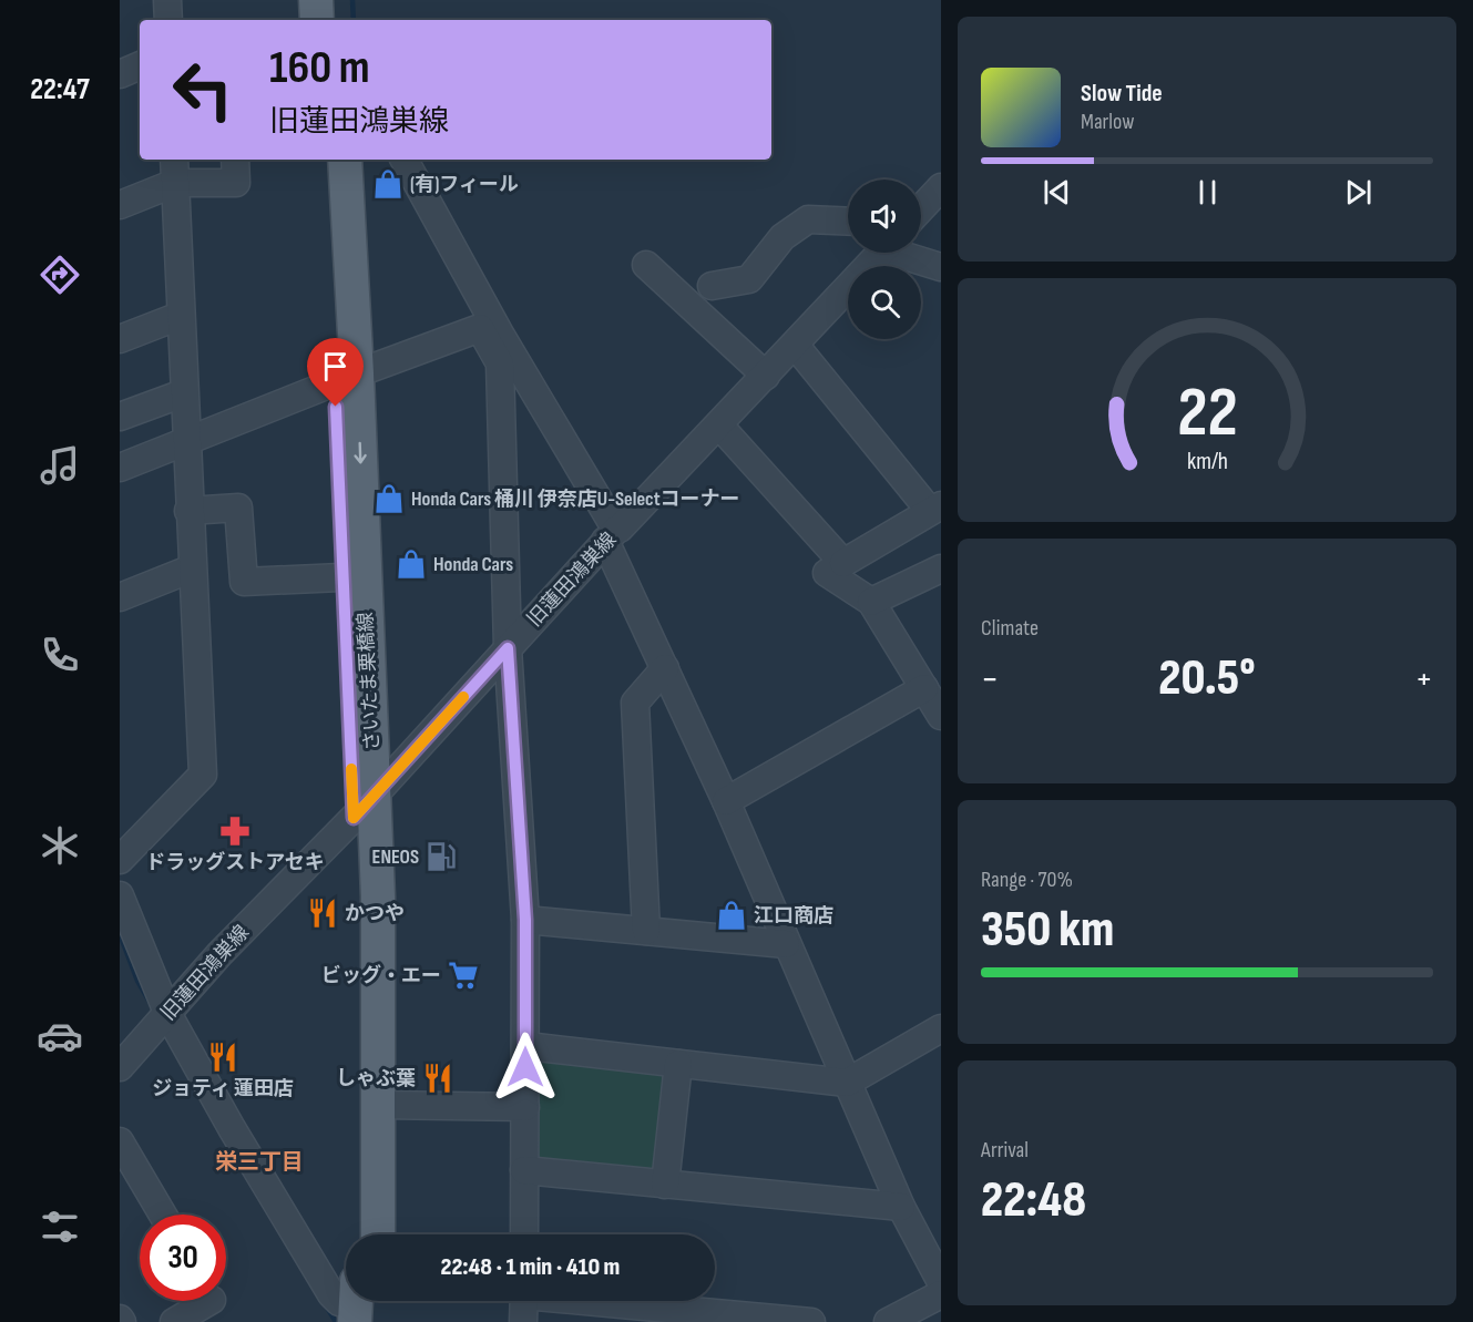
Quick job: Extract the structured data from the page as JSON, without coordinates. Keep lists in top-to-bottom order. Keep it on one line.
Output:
{"streets":{"main road":["さいたま栗橋線"],"street":["旧蓮田鴻巣線"]},"crossings":[["旧蓮田鴻巣線","さいたま栗橋線"]],"districts":["栄三丁目"],"places":{"shop":["(有)フィール","Honda Cars 桶川 伊奈店U-Selectコーナー","Honda Cars","江口商店"],"pharmacy":["ドラッグストアセキ"],"fuel station":["ENEOS"],"restaurant":["かつや","ジョティ 蓮田店","しゃぶ葉"],"supermarket":["ビッグ・エー"]},"page":{"tabs":"22:47","turn":["160 m","旧蓮田鴻巣線"],"song":["Slow Tide","Marlow"],"tile":["Climate",["Range · 70%","350 km"],["Arrival","22:48"]],"heat":["−","20.5°","+"],"limit":"30","trip":"22:48 · 1 min · 410 m","gauge":["22","km/h"]}}
